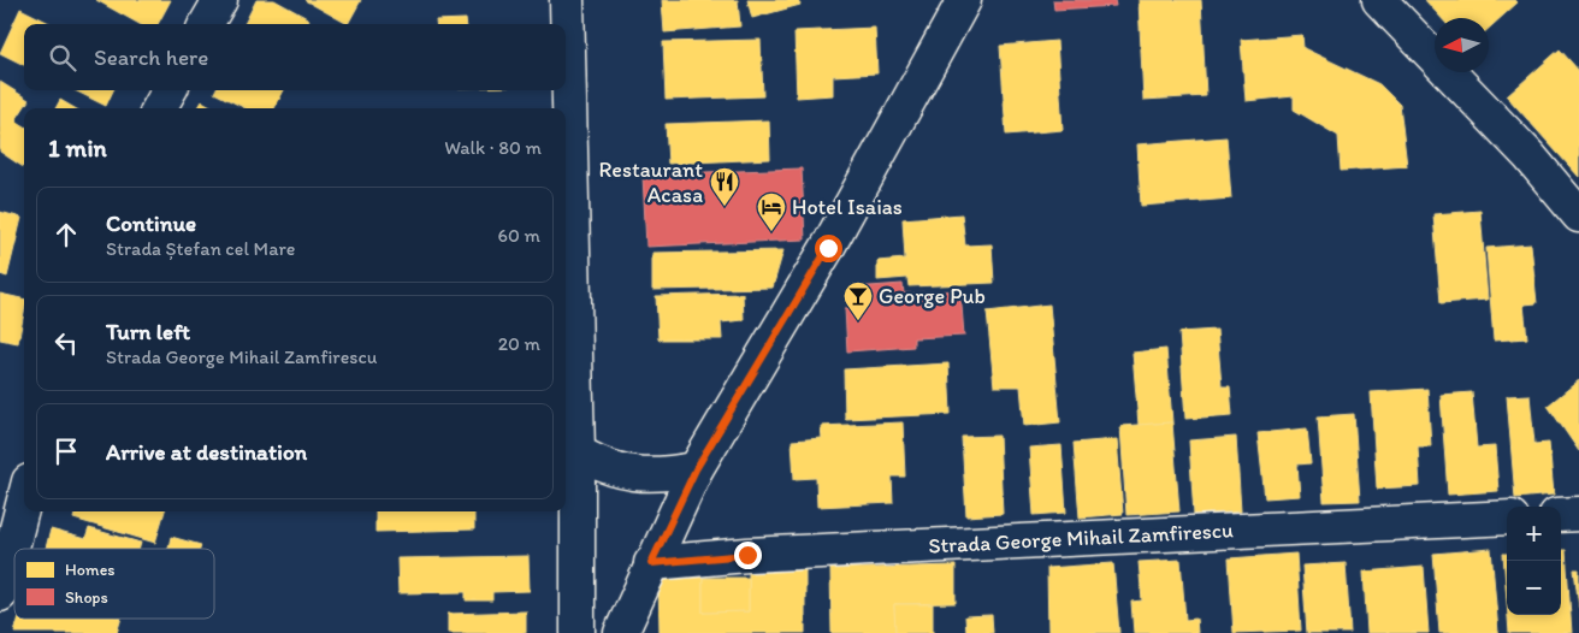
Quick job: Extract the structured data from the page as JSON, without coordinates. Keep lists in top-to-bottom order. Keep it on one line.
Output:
{"streets":{"street":["Strada George Mihail Zamfirescu"]},"places":{"restaurant":["Restaurant Acasa"],"hotel":["Hotel Isaias"],"bar":["George Pub"]},"legend":["Homes","Shops"],"north":"left","page":{"search":"Search here","heading":["1 min","Walk · 80 m"],"list":[["Continue","Strada Ștefan cel Mare","60 m"],["Turn left","Strada George Mihail Zamfirescu","20 m"],"Arrive at destination"],"map_buttons":["+","−"]}}
